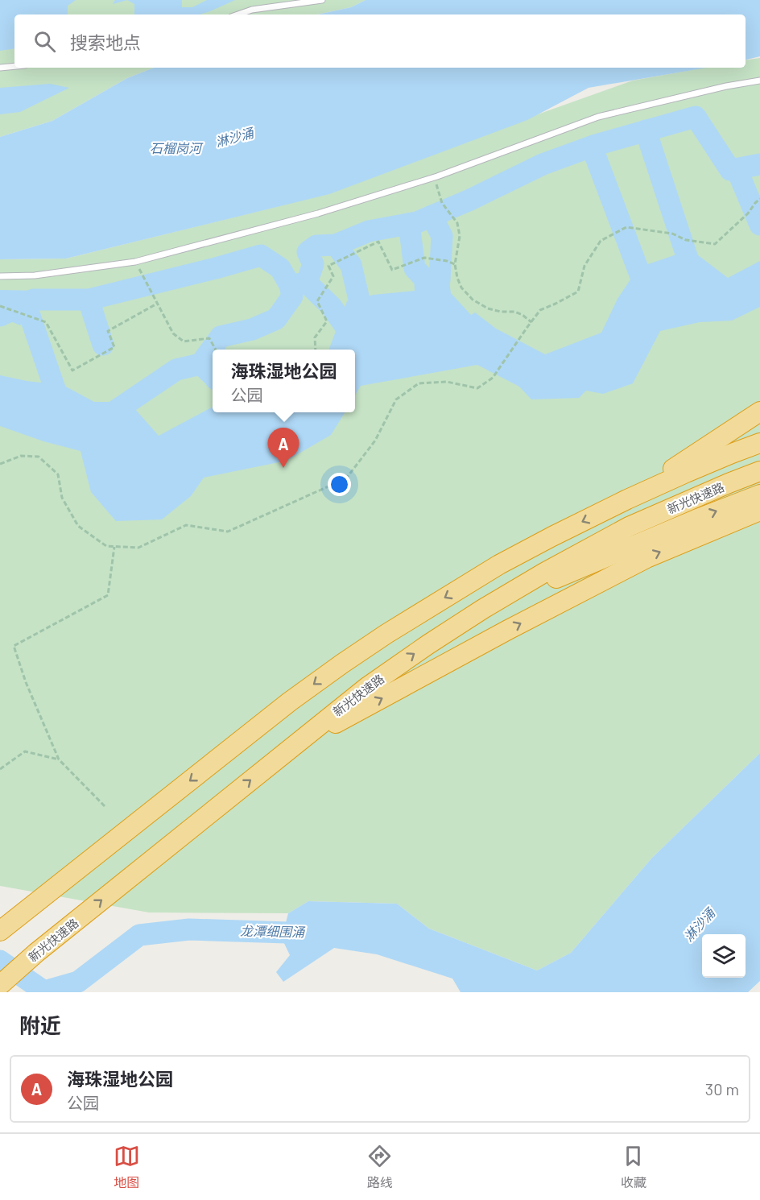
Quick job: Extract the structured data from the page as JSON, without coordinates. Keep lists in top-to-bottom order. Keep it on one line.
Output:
{"streets":{"highway":["新光快速路"]},"water":["淋沙涌","石榴岗河","龙潭细围涌"],"page":{"search":"搜索地点","popup":["海珠湿地公园","公园"],"pins":"A","heading":"附近","list":[{"mark":"A","name":"海珠湿地公园","note":"公园","value":"30 m"}],"nav":["地图","路线","收藏"]}}
